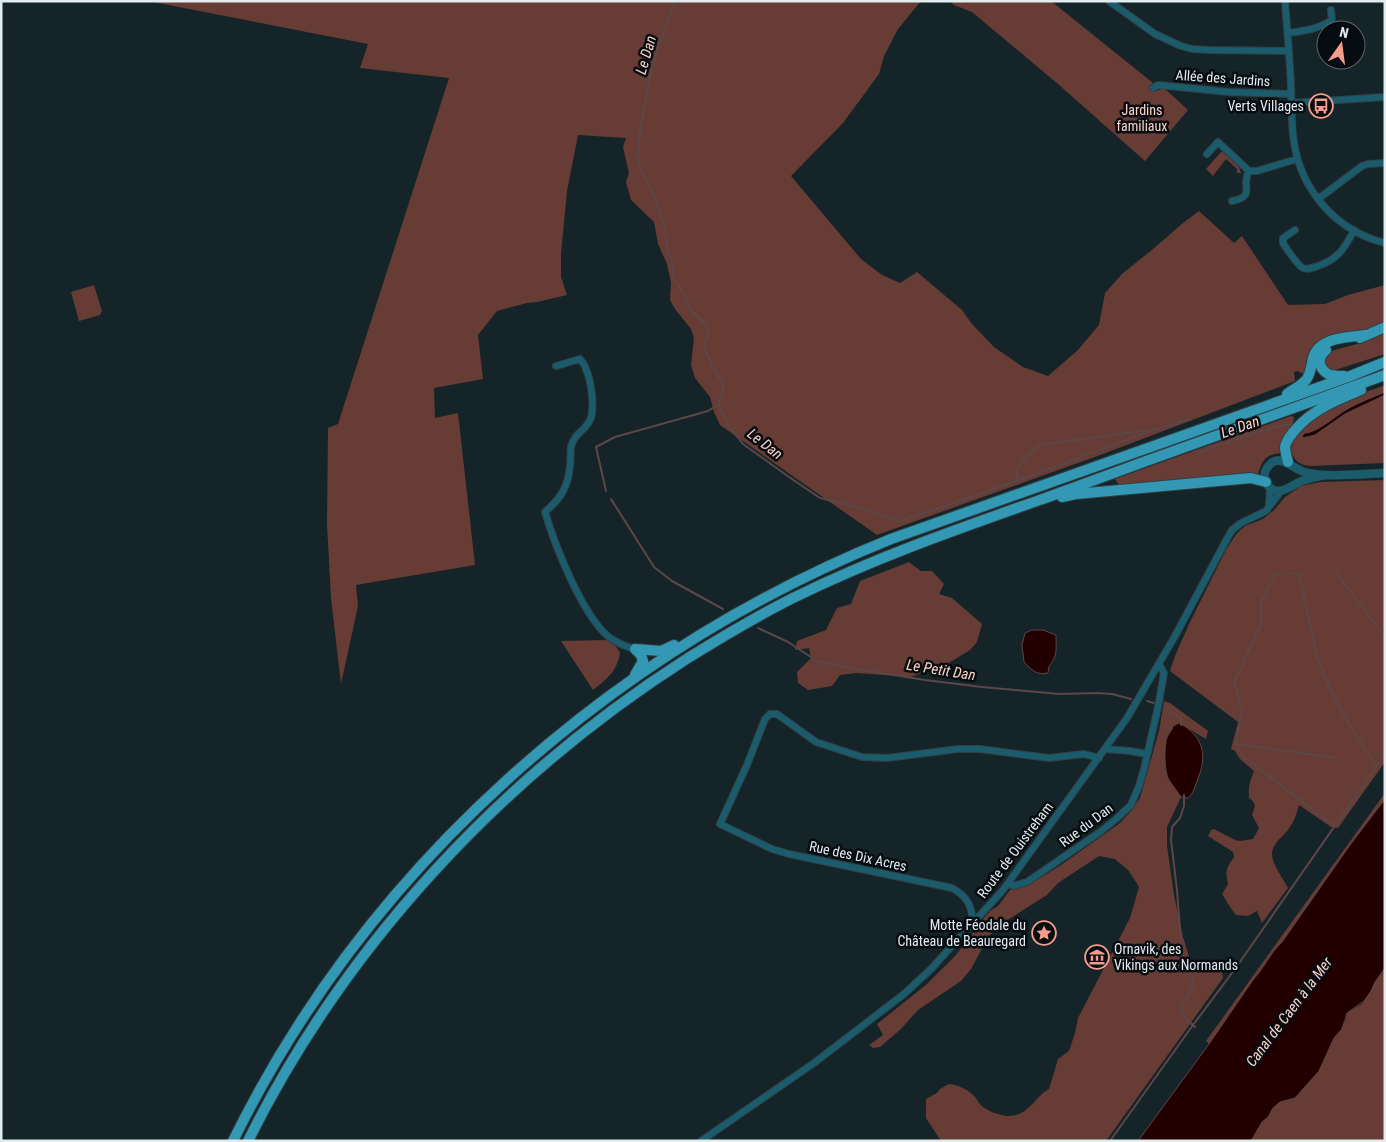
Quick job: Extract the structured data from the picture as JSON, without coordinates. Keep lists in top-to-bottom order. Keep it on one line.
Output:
{"streets":{"street":["Allée des Jardins","Rue du Dan","Route de Ouistreham","Rue des Dix Acres"]},"crossings":[["Rue du Dan","Route de Ouistreham"],["Route de Ouistreham","Rue des Dix Acres"]],"water":["Le Dan","Le Petit Dan","Canal de Caen à la Mer"],"parks":["Jardins familiaux"],"places":{"bus stop":["Verts Villages"],"place":["Motte Féodale du Château de Beauregard"],"museum":["Ornavik, des Vikings aux Normands"]},"north":"top"}
